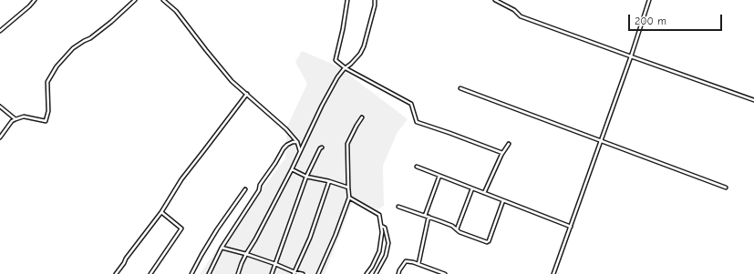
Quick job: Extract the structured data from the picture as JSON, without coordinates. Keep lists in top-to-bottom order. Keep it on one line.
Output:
{"scale_bar":"200 m"}
